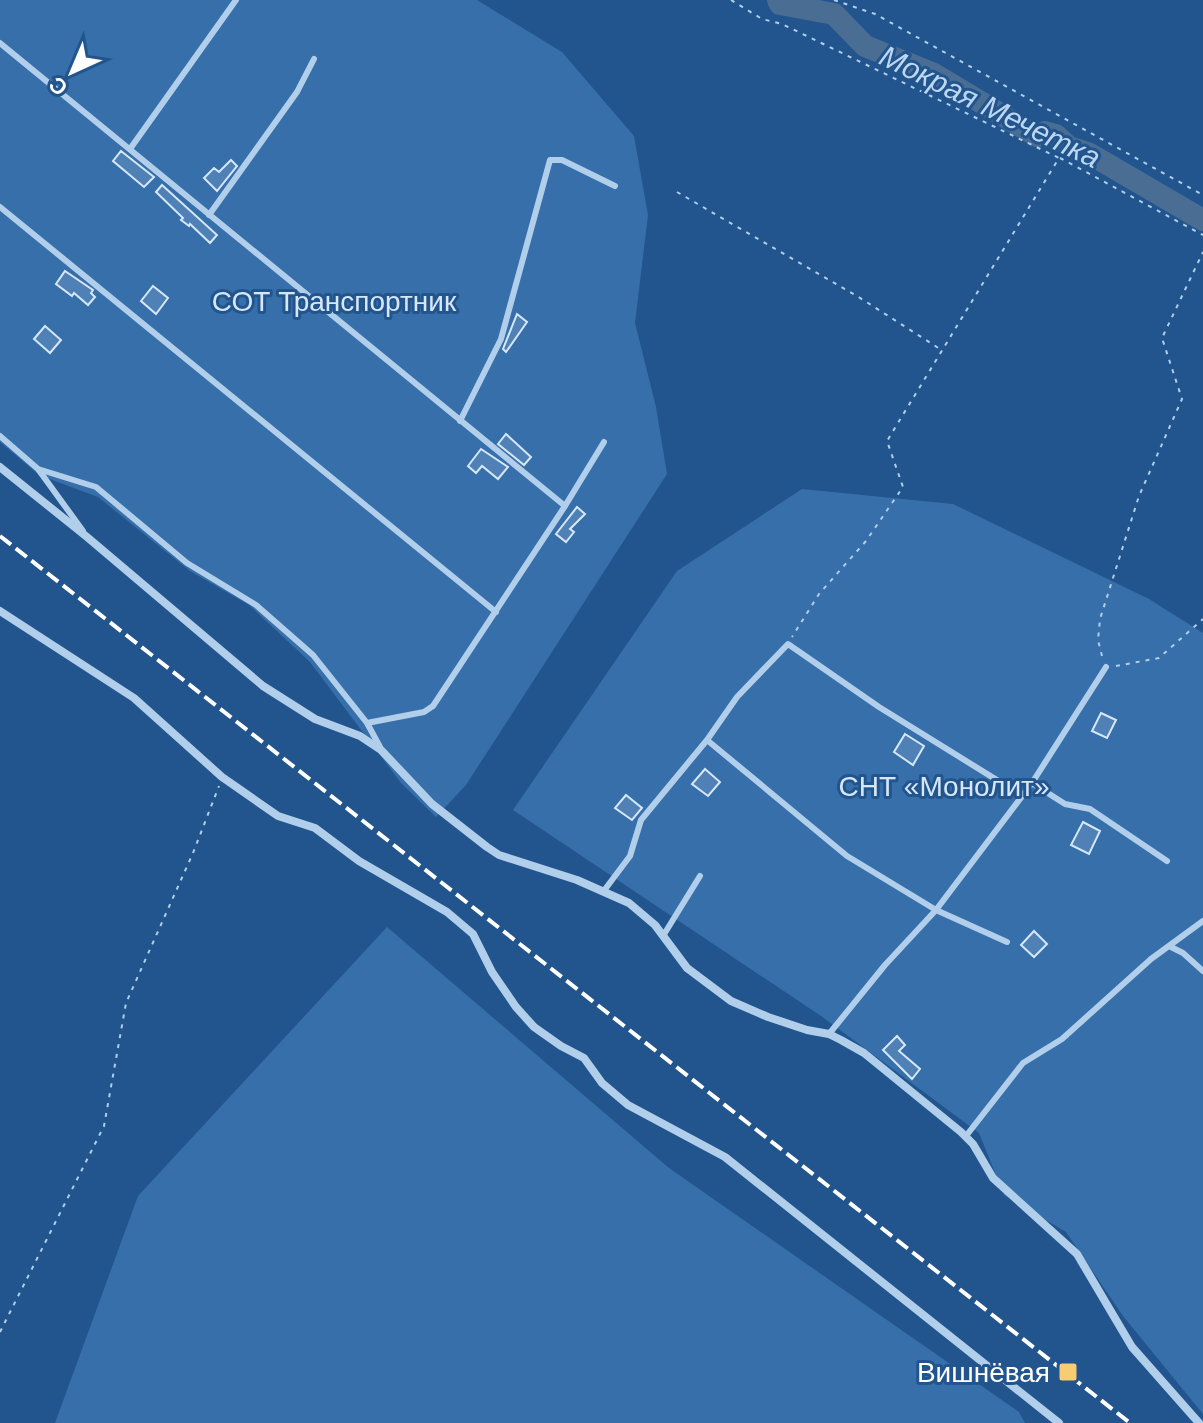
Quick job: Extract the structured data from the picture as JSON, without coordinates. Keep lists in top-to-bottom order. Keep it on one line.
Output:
{"water":["Мокрая Мечетка"],"parks":["СОТ Транспортник","СНТ «Монолит»"],"places":{"transit":["Вишнёвая"]},"north":"bottom left"}
